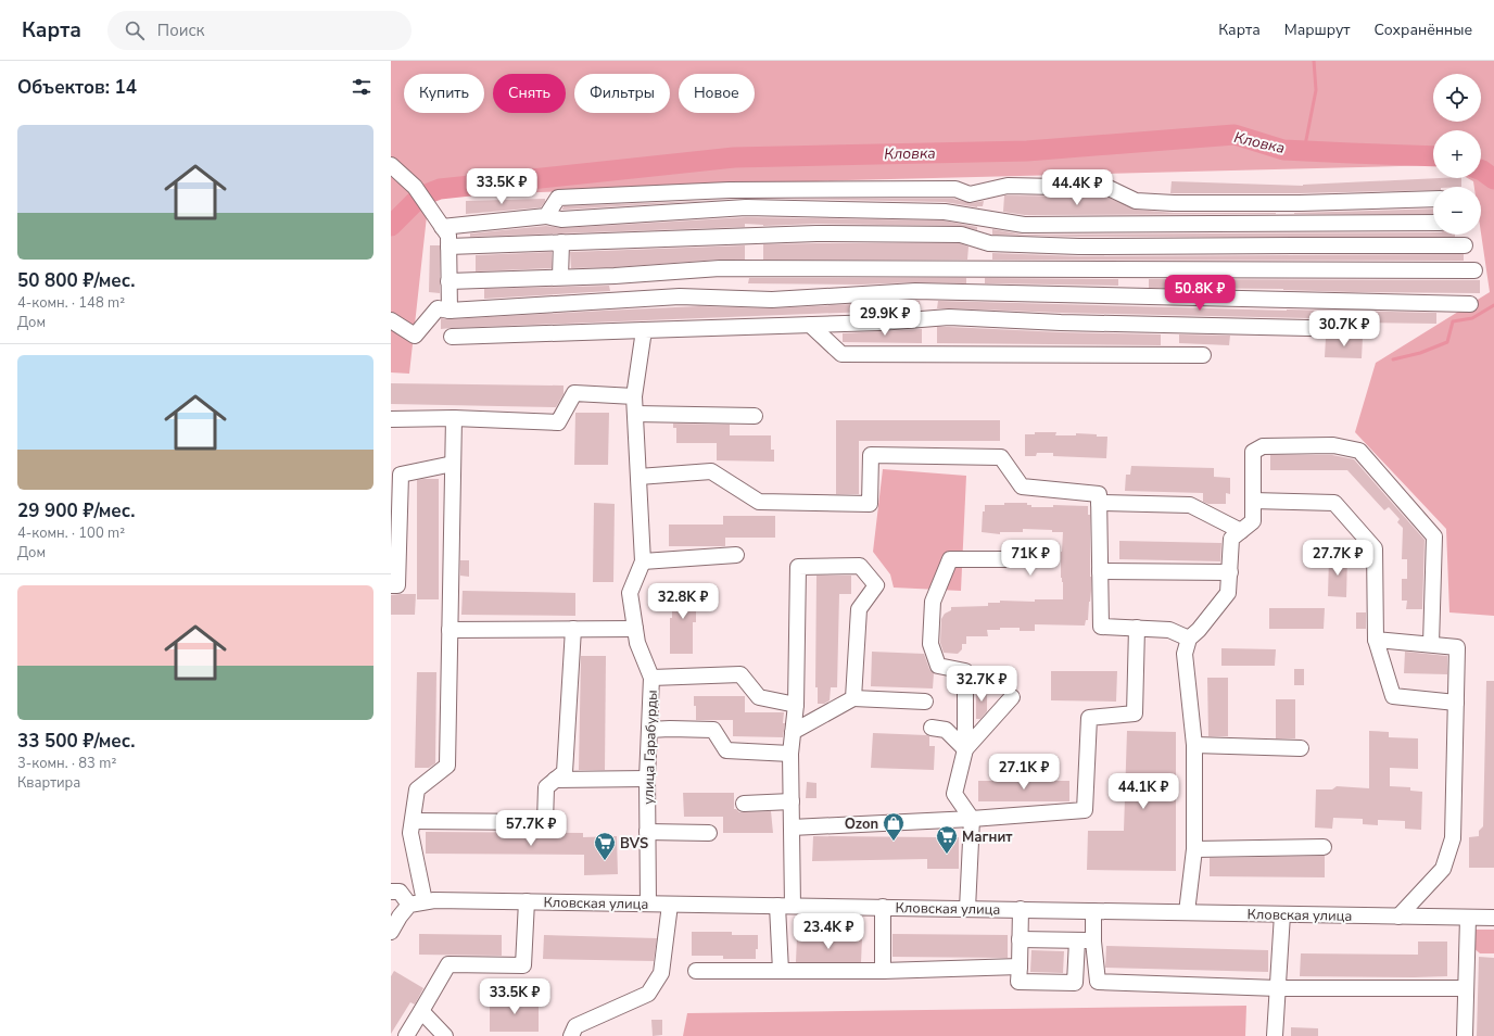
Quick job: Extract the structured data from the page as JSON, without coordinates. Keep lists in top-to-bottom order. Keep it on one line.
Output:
{"streets":{"street":["улица Гарабурды","Кловская улица"]},"crossings":[["улица Гарабурды","Кловская улица"]],"water":["Кловка"],"places":{"shop":["Ozon"],"supermarket":["Магнит","BVS"]},"page":{"header":"Карта","search":"Поиск","nav":["Карта","Маршрут","Сохранённые"],"heading":"Объектов: 14","map_buttons":["+","−"],"chip":["Купить","Снять","Фильтры","Новое"],"list":[{"name":"50 800 ₽/мес.","note":"4-комн. · 148 m² · Дом"},{"name":"29 900 ₽/мес.","note":"4-комн. · 100 m² · Дом"},{"name":"33 500 ₽/мес.","note":"3-комн. · 83 m² · Квартира"}],"price":["33.5K ₽","44.4K ₽","50.8K ₽","29.9K ₽","30.7K ₽","71K ₽","27.7K ₽","32.8K ₽","32.7K ₽","27.1K ₽","44.1K ₽","57.7K ₽","23.4K ₽","33.5K ₽"]}}
